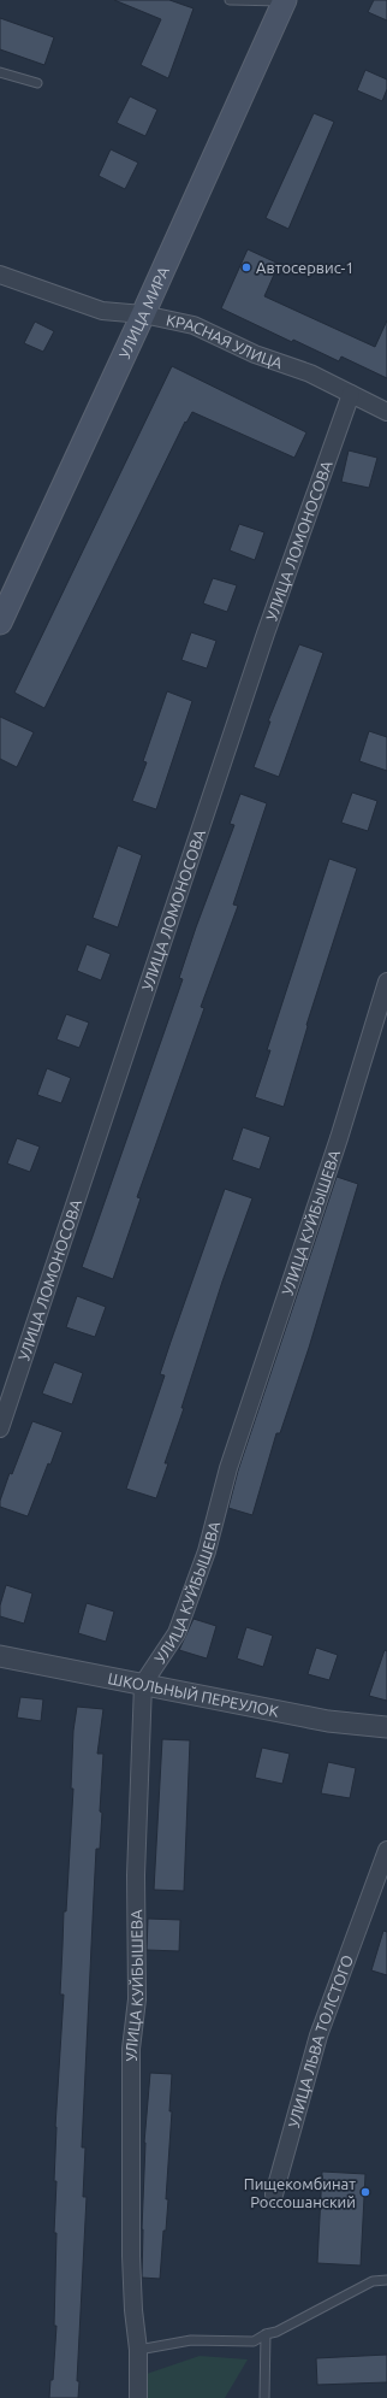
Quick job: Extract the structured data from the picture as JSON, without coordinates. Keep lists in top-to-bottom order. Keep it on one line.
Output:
{"streets":{"main road":["УЛИЦА МИРА"],"street":["КРАСНАЯ УЛИЦА","УЛИЦА ЛОМОНОСОВА","УЛИЦА КУЙБЫШЕВА","ШКОЛЬНЫЙ ПЕРЕУЛОК","УЛИЦА ЛЬВА ТОЛСТОГО"]},"crossings":[["УЛИЦА МИРА","КРАСНАЯ УЛИЦА"],["КРАСНАЯ УЛИЦА","УЛИЦА ЛОМОНОСОВА"],["УЛИЦА КУЙБЫШЕВА","ШКОЛЬНЫЙ ПЕРЕУЛОК"]],"places":["Автосервис-1","Пищекомбинат Россошанский"]}
